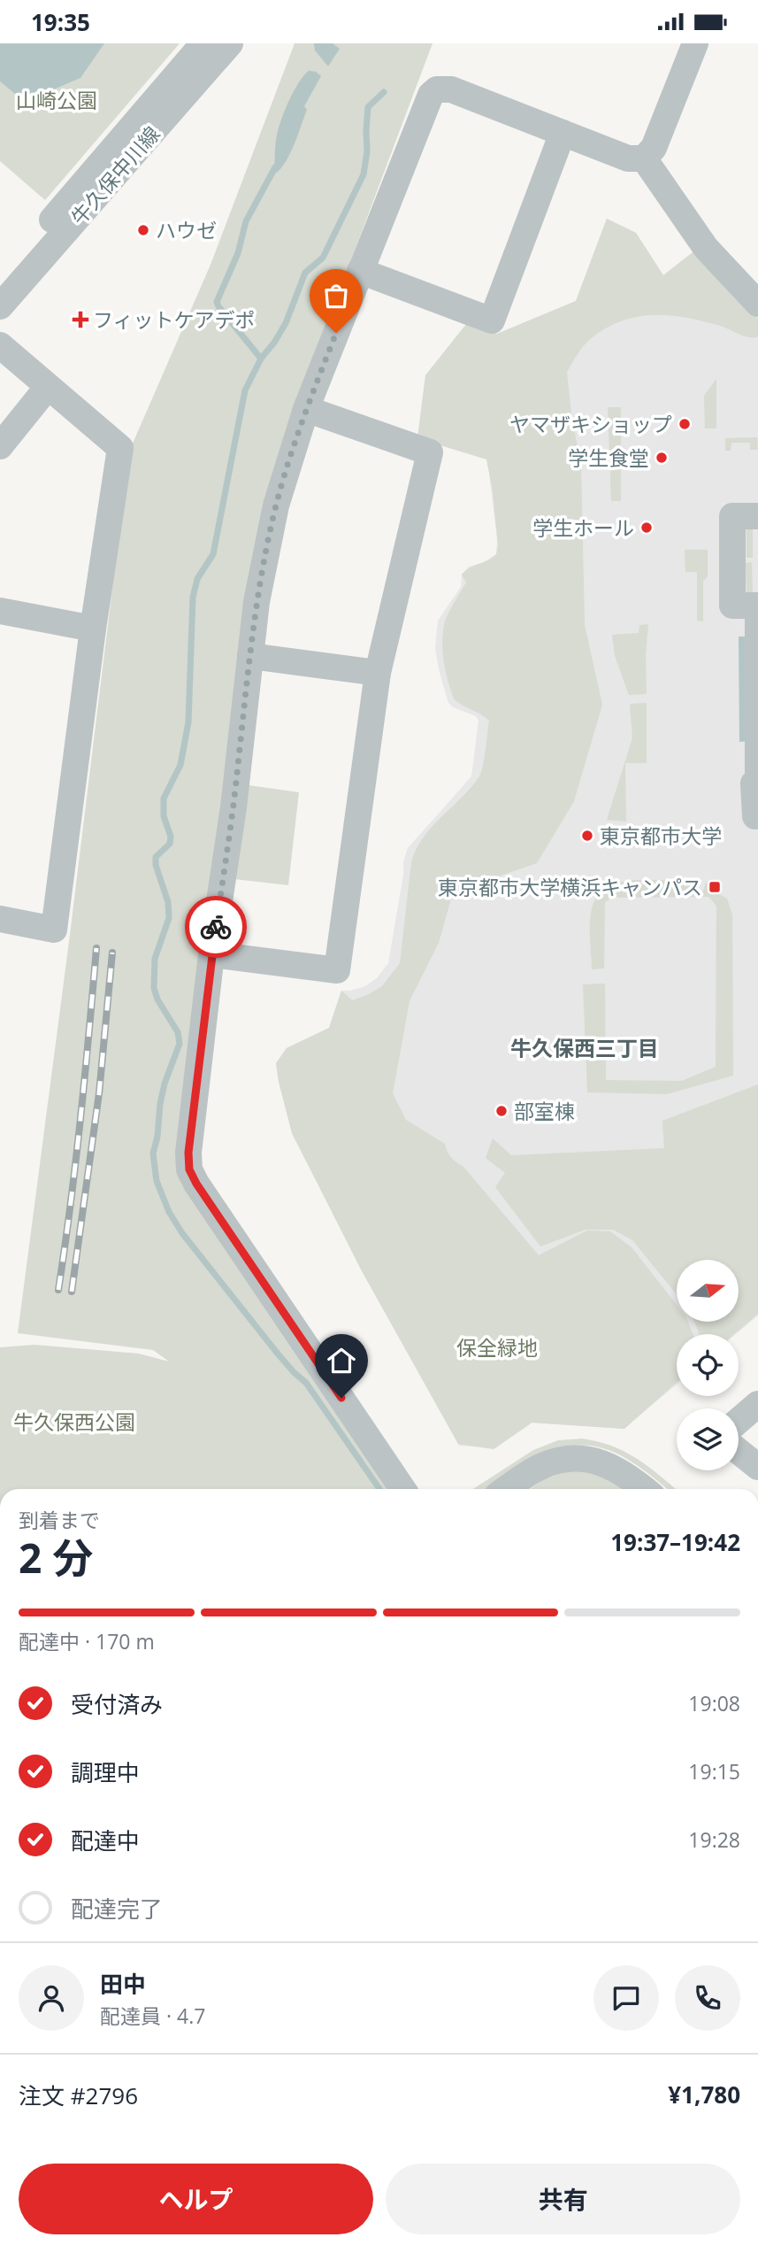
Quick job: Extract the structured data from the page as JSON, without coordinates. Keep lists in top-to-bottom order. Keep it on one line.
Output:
{"streets":{"street":["牛久保中川線"]},"districts":["牛久保西三丁目"],"parks":["山崎公園","保全緑地","牛久保西公園"],"places":{"other":["ハウゼ","ヤマザキショップ","学生食堂","学生ホール","東京都市大学","部室棟"],"health":["フィットケアデポ"],"transit":["東京都市大学横浜キャンパス"]},"north":"right","page":{"status":"19:35","heading":["2 分","到着まで","19:37–19:42"],"panel":["田中","配達員 · 4.7","注文 #2796","¥1,780"],"bar":"配達中 · 170 m","list":[["受付済み","19:08"],["調理中","19:15"],["配達中","19:28"],"配達完了"],"buttons":["ヘルプ","共有"]}}
